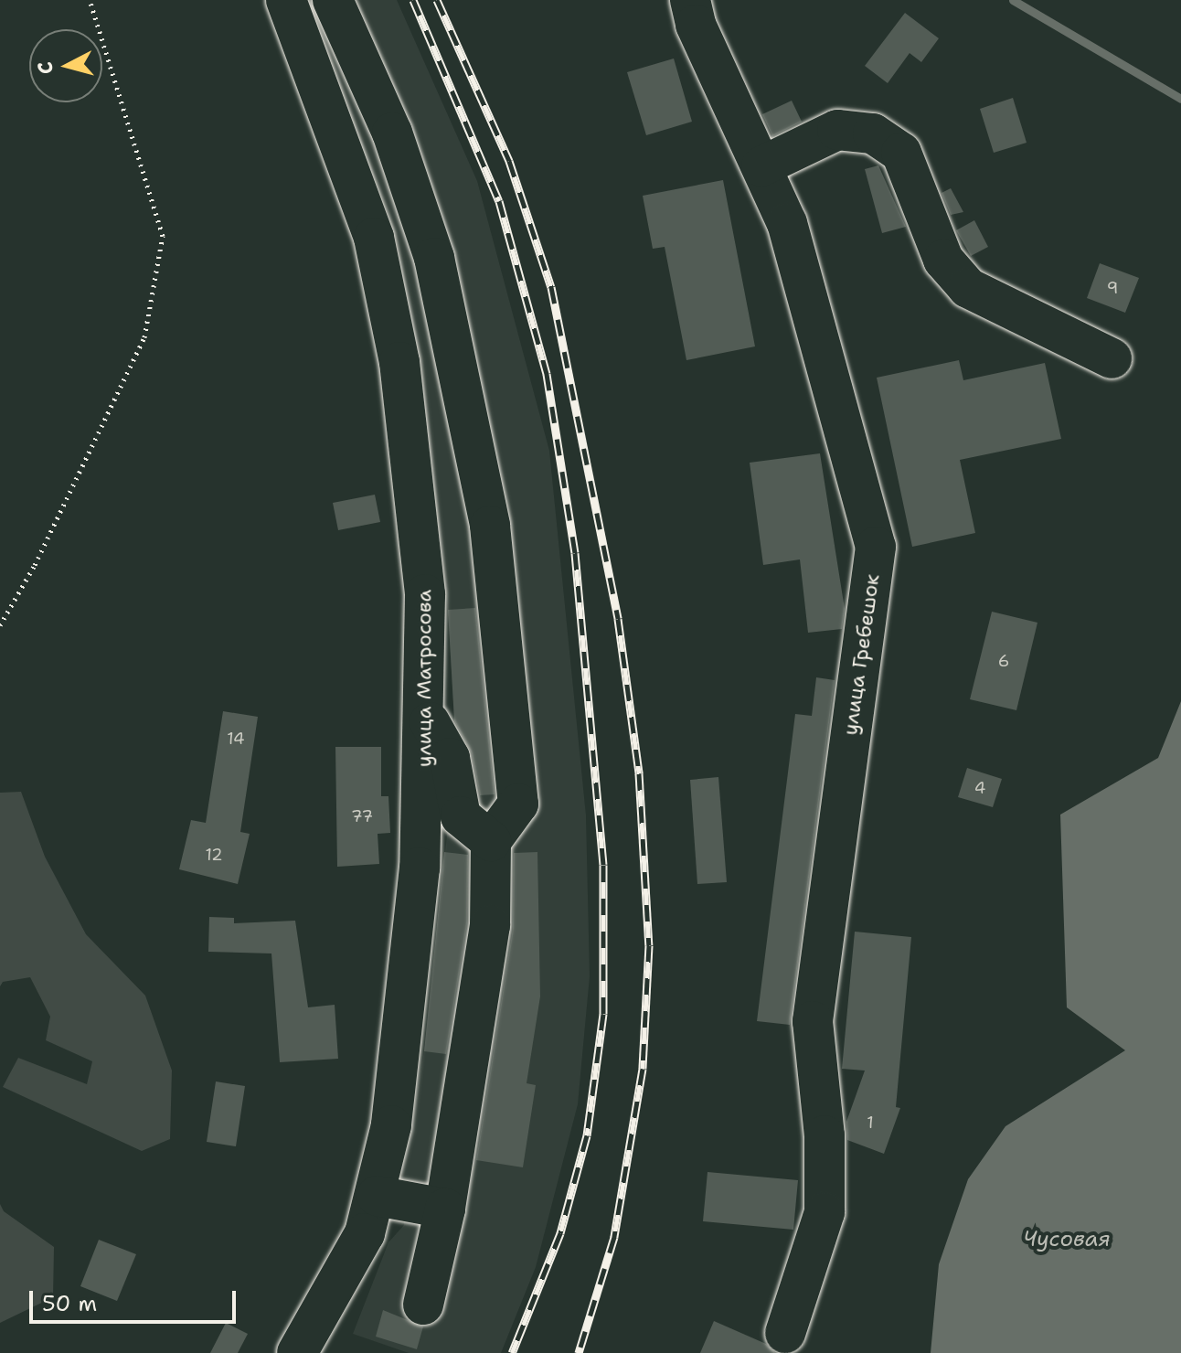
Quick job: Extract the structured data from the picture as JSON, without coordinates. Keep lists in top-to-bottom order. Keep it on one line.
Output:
{"streets":{"street":["улица Гребешок","улица Матросова"]},"water":["Чусовая"],"house_numbers":["9","6","14","4","77","12","1"],"scale_bar":"50 m","north":"left"}
